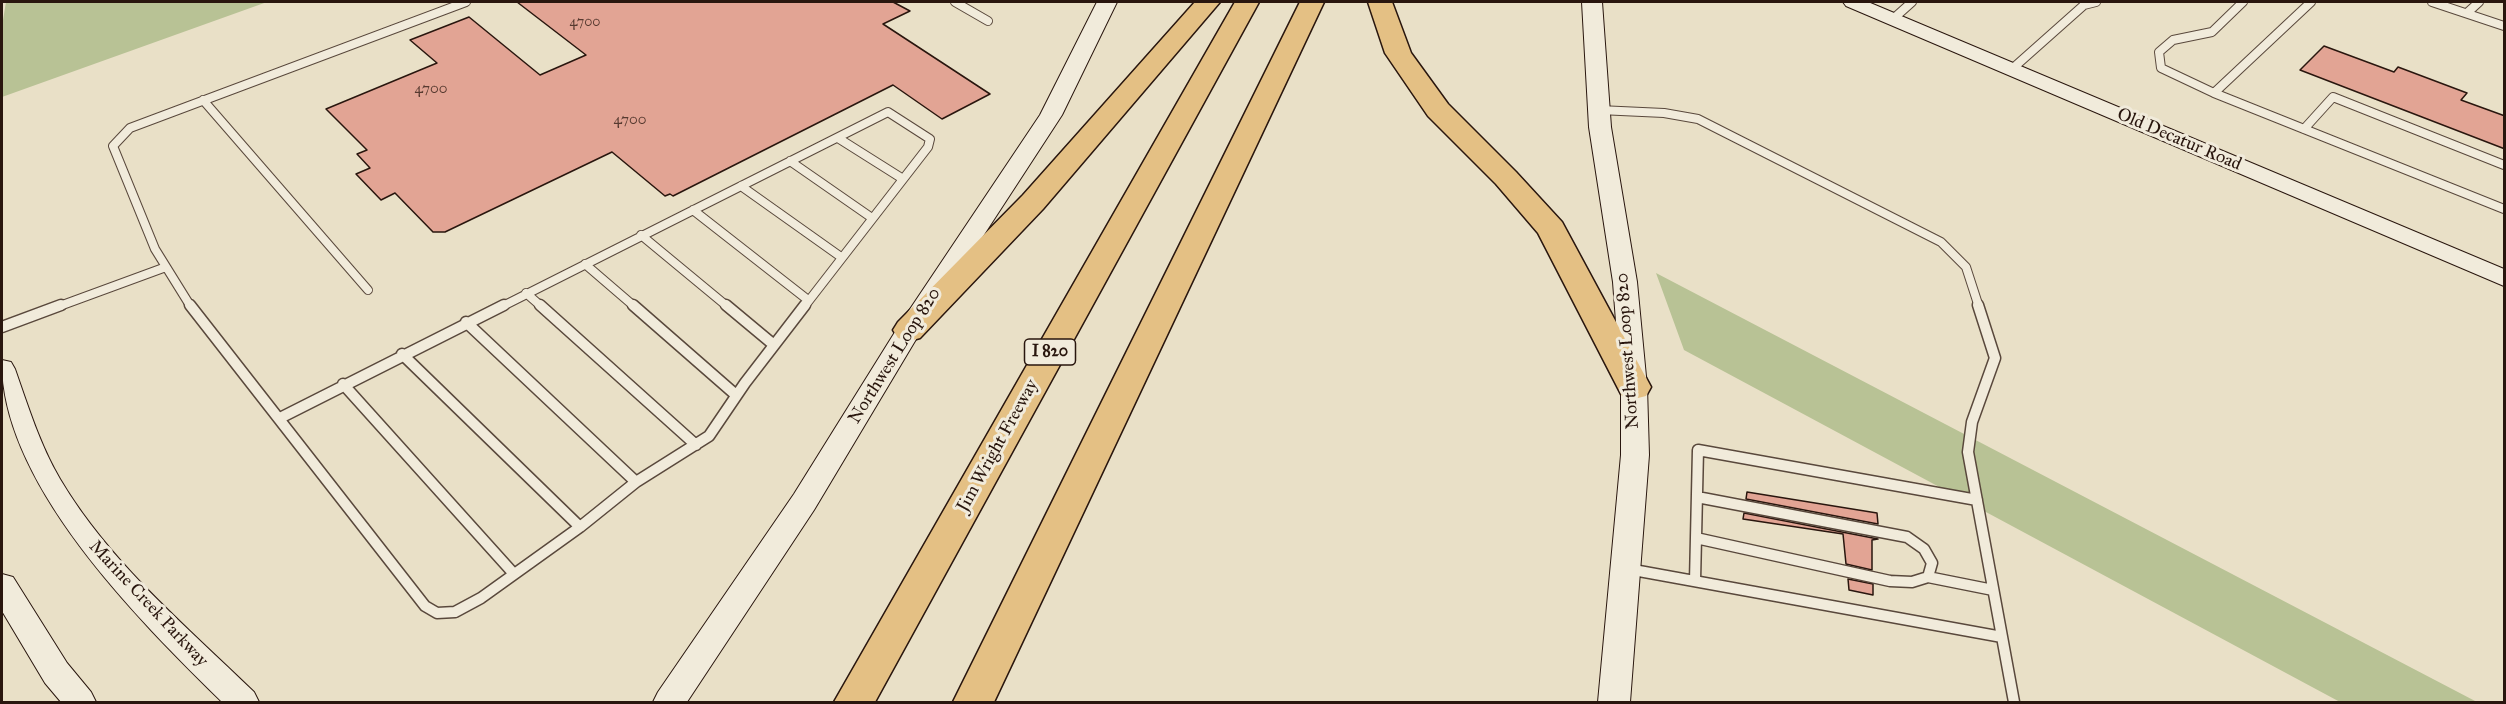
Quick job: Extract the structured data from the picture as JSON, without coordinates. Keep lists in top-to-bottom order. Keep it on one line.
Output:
{"streets":{"highway":["I 820","Jim Wright Freeway"],"main road":["Old Decatur Road","Northwest Loop 820","Marine Creek Parkway"]},"house_numbers":["4700","4700","4700"]}
